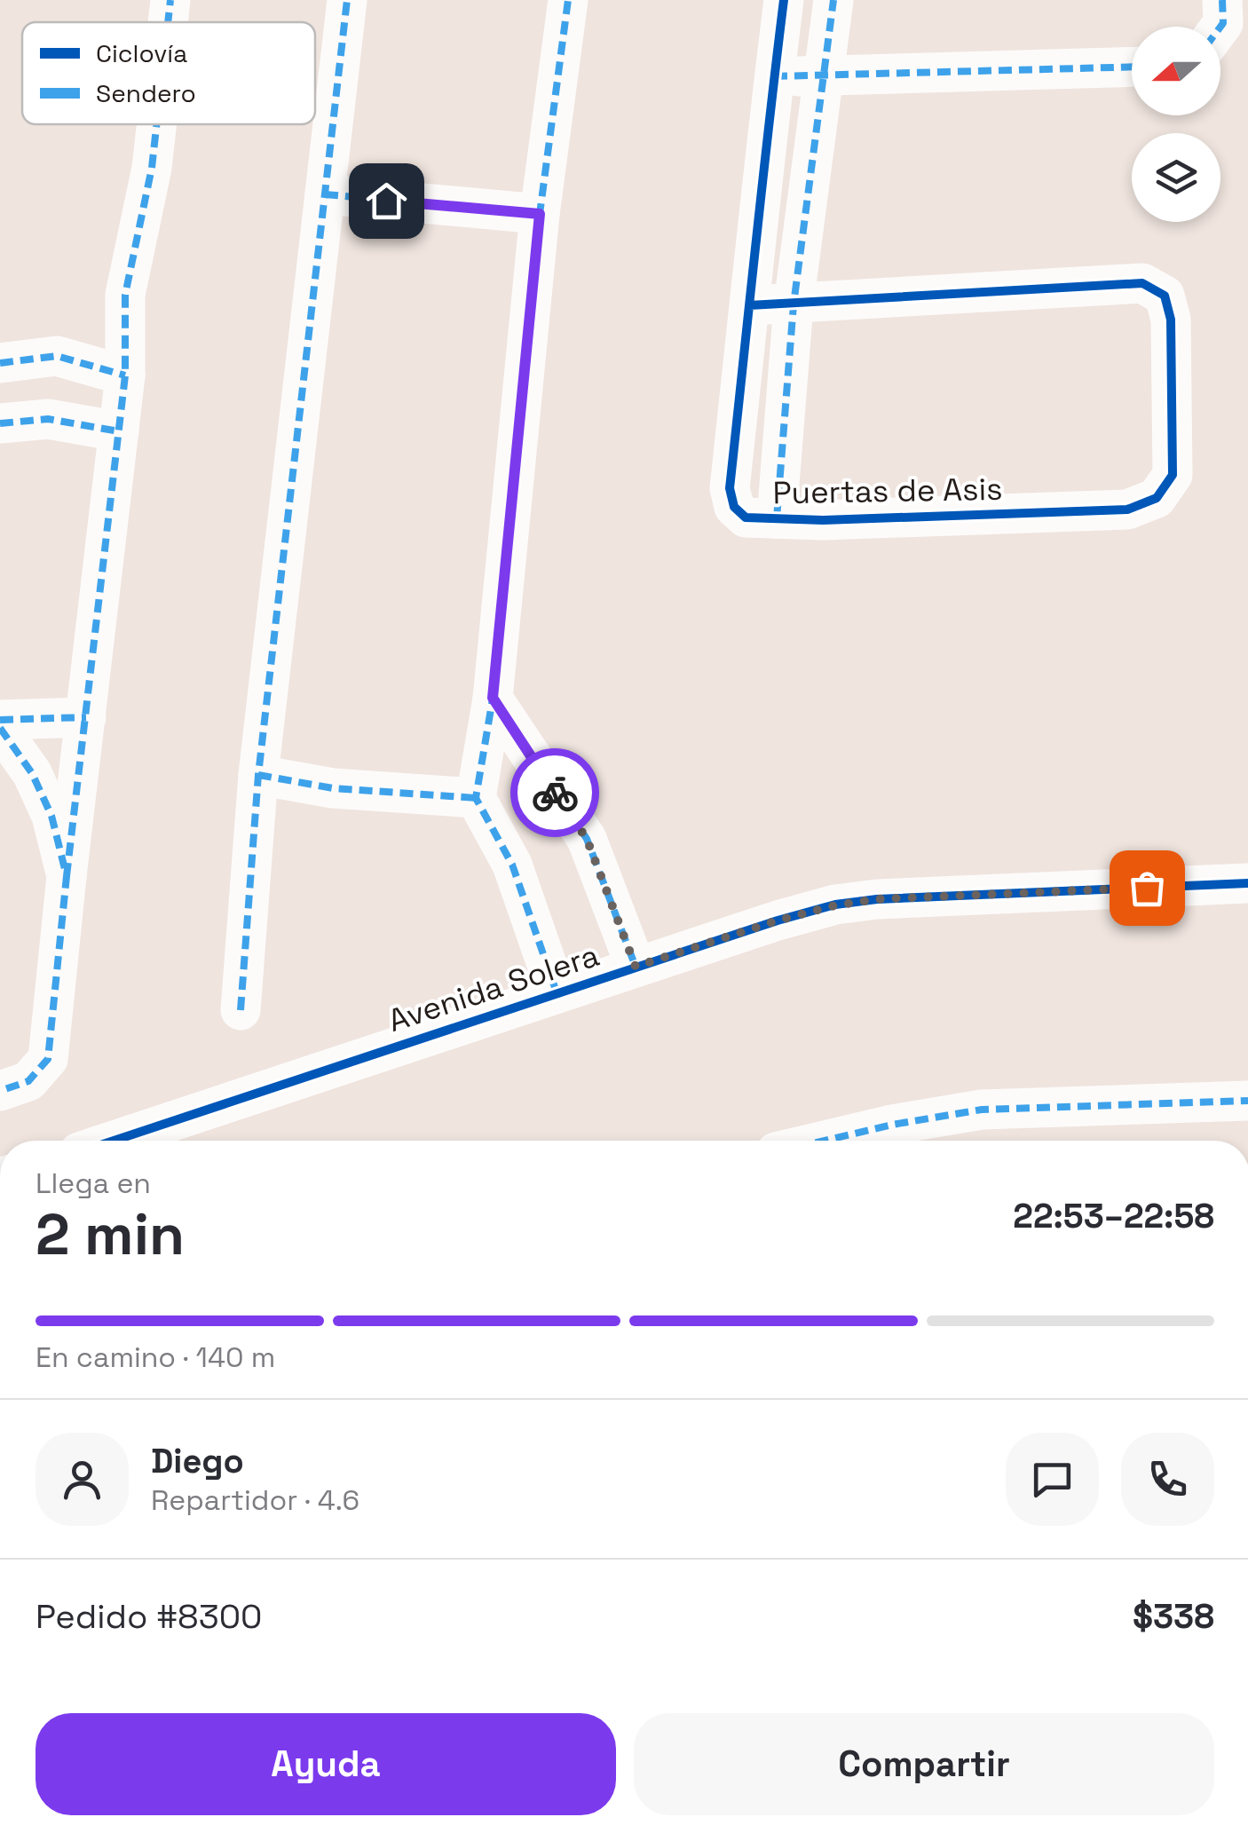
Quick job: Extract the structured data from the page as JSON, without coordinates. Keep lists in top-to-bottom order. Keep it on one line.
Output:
{"streets":{"street":["Puertas de Asis","Avenida Solera"]},"legend":["Ciclovía","Sendero"],"north":"left","page":{"heading":["2 min","Llega en","22:53–22:58"],"panel":["Diego","Repartidor · 4.6","Pedido #8300","$338"],"bar":"En camino · 140 m","buttons":["Ayuda","Compartir"]}}
